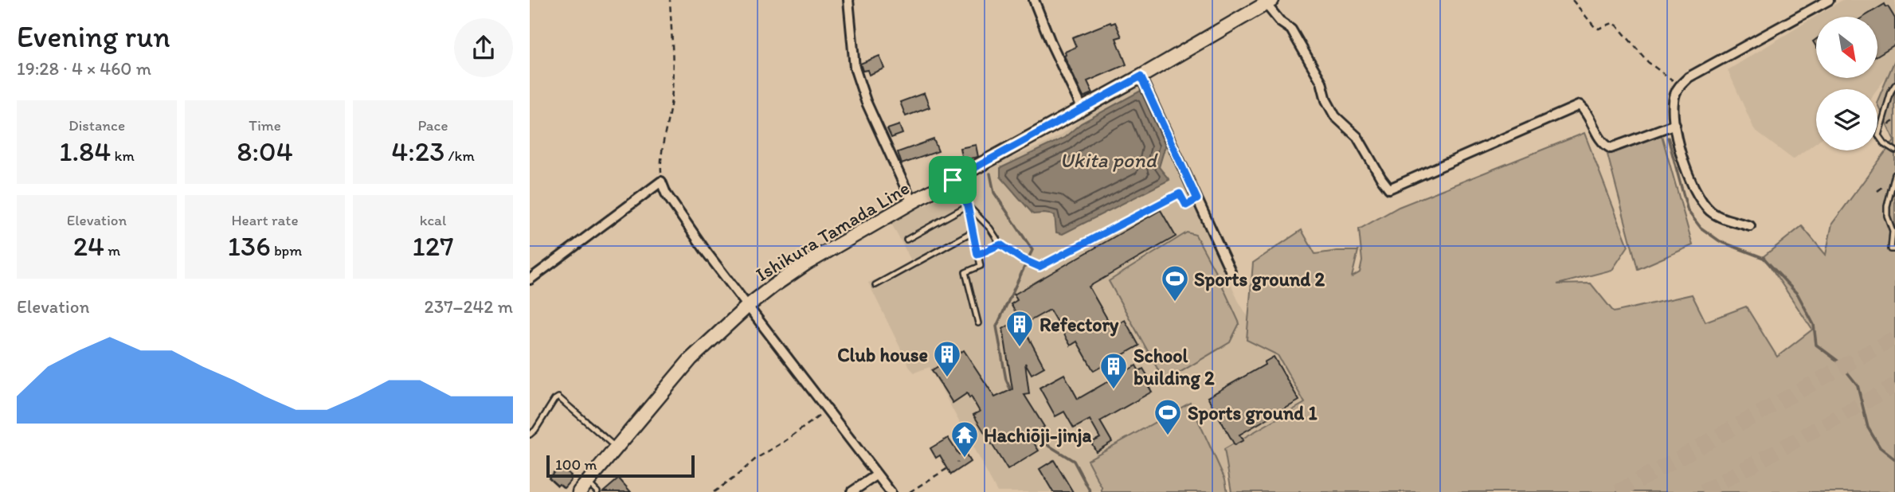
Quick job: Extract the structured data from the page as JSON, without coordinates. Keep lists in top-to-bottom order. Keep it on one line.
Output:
{"streets":{"main road":["Ishikura Tamada Line"]},"water":["Ukita pond"],"places":{"sports":["Sports ground 2","Sports ground 1"],"building":["Refectory","Club house","School building 2"],"temple":["Hachiōji-jinja"]},"scale_bar":"100 m","north":"bottom right","page":{"heading":["Evening run","19:28 · 4 × 460 m"],"stats":[["Distance","1.84 km"],["Time","8:04"],["Pace","4:23 /km"],["Elevation","24 m"],["Heart rate","136 bpm"],["kcal","127"]],"chart":["Elevation","237–242 m"],"scale":"100 m"}}
